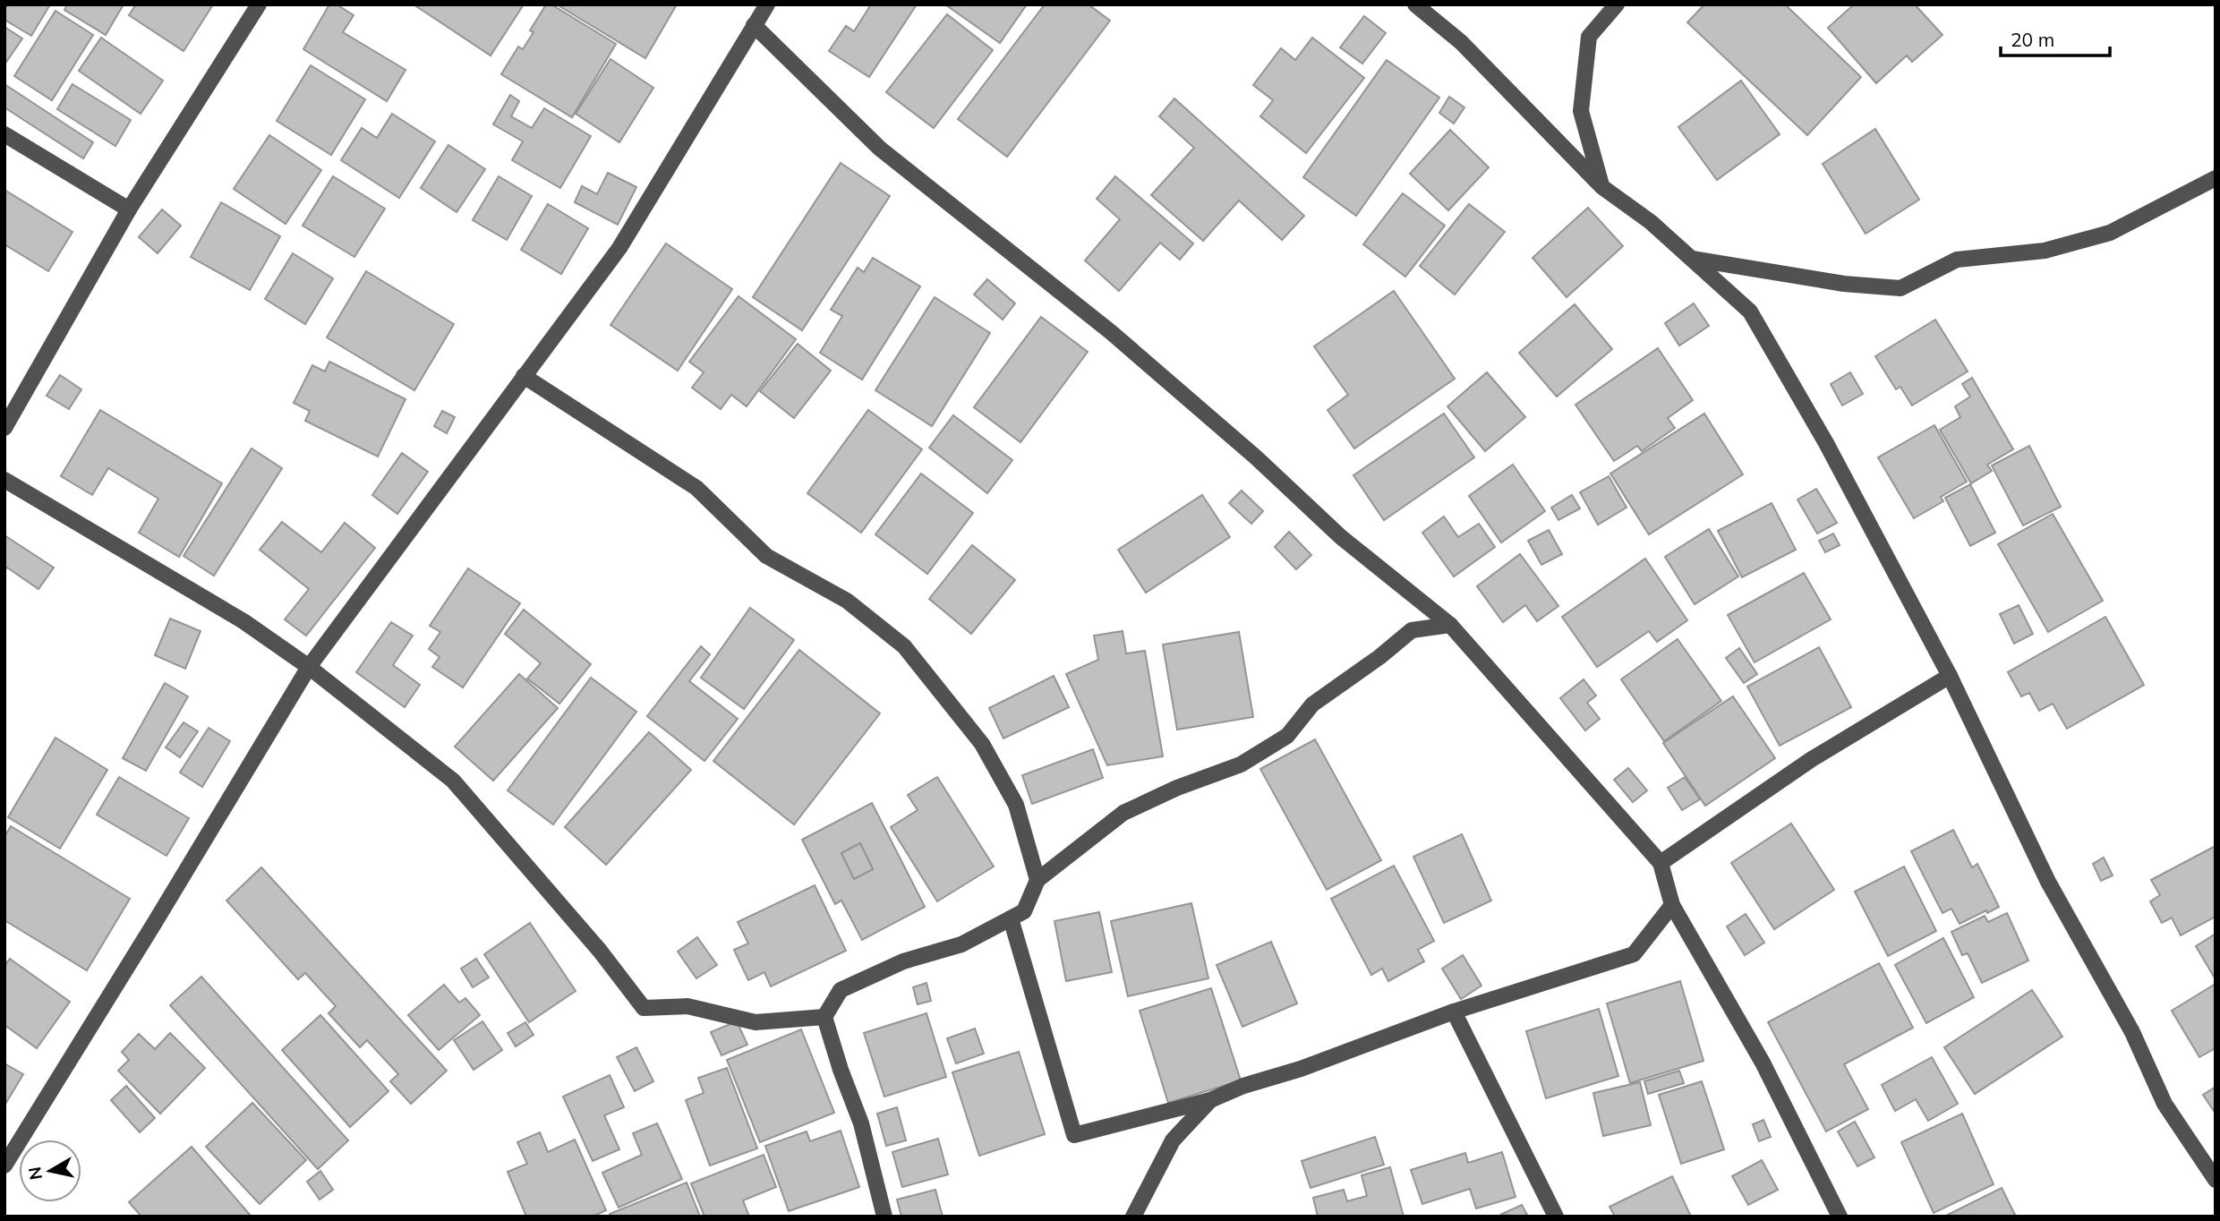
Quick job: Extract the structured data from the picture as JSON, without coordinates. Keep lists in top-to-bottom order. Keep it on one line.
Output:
{"scale_bar":"20 m","north":"left"}
